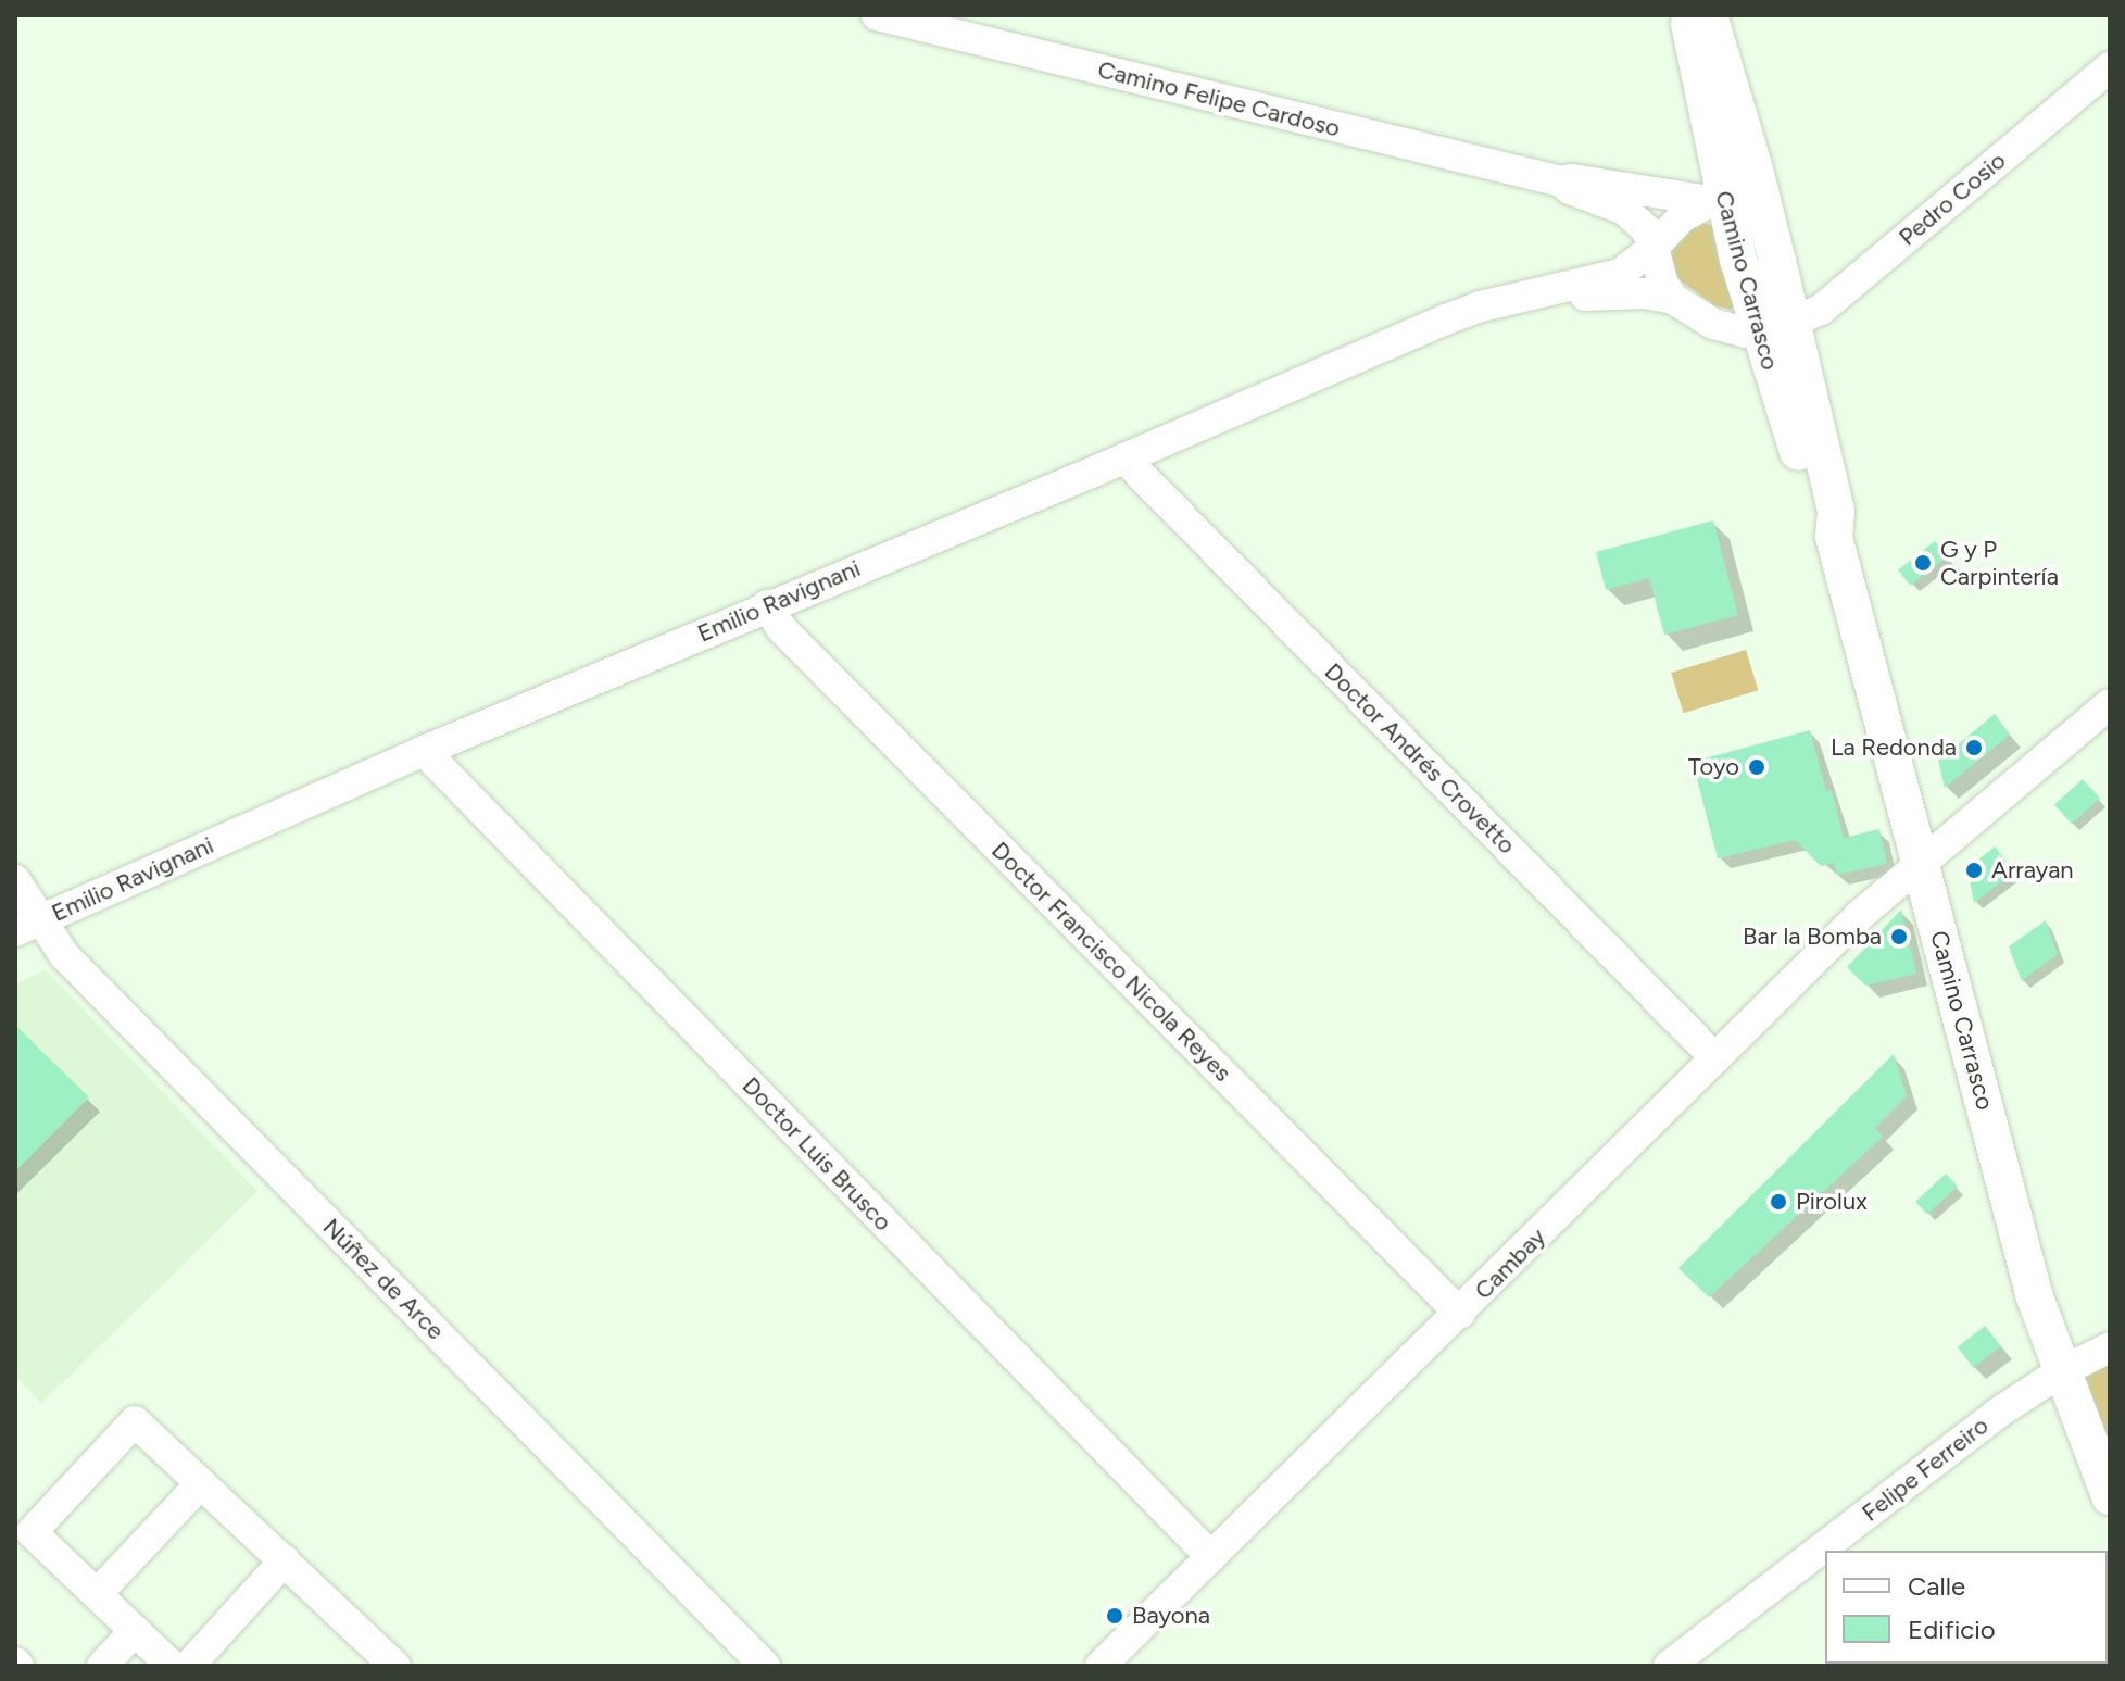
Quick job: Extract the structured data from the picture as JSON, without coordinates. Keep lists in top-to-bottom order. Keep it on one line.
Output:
{"streets":{"main road":["Camino Carrasco"],"street":["Camino Felipe Cardoso","Pedro Cosio","Emilio Ravignani","Doctor Andrés Crovetto","Doctor Francisco Nicola Reyes","Doctor Luis Brusco","Cambay","Núñez de Arce","Felipe Ferreiro"]},"crossings":[["Camino Felipe Cardoso","Camino Carrasco"],["Camino Felipe Cardoso","Emilio Ravignani"],["Pedro Cosio","Camino Carrasco"],["Pedro Cosio","Emilio Ravignani"],["Camino Carrasco","Emilio Ravignani"],["Camino Carrasco","Cambay"],["Camino Carrasco","Felipe Ferreiro"],["Emilio Ravignani","Doctor Andrés Crovetto"],["Emilio Ravignani","Doctor Francisco Nicola Reyes"],["Emilio Ravignani","Doctor Luis Brusco"],["Emilio Ravignani","Núñez de Arce"],["Doctor Andrés Crovetto","Cambay"],["Doctor Francisco Nicola Reyes","Cambay"],["Doctor Luis Brusco","Cambay"]],"places":["G y P Carpintería","La Redonda","Toyo","Arrayan","Bar la Bomba","Pirolux","Bayona"],"legend":["Calle","Edificio"]}
